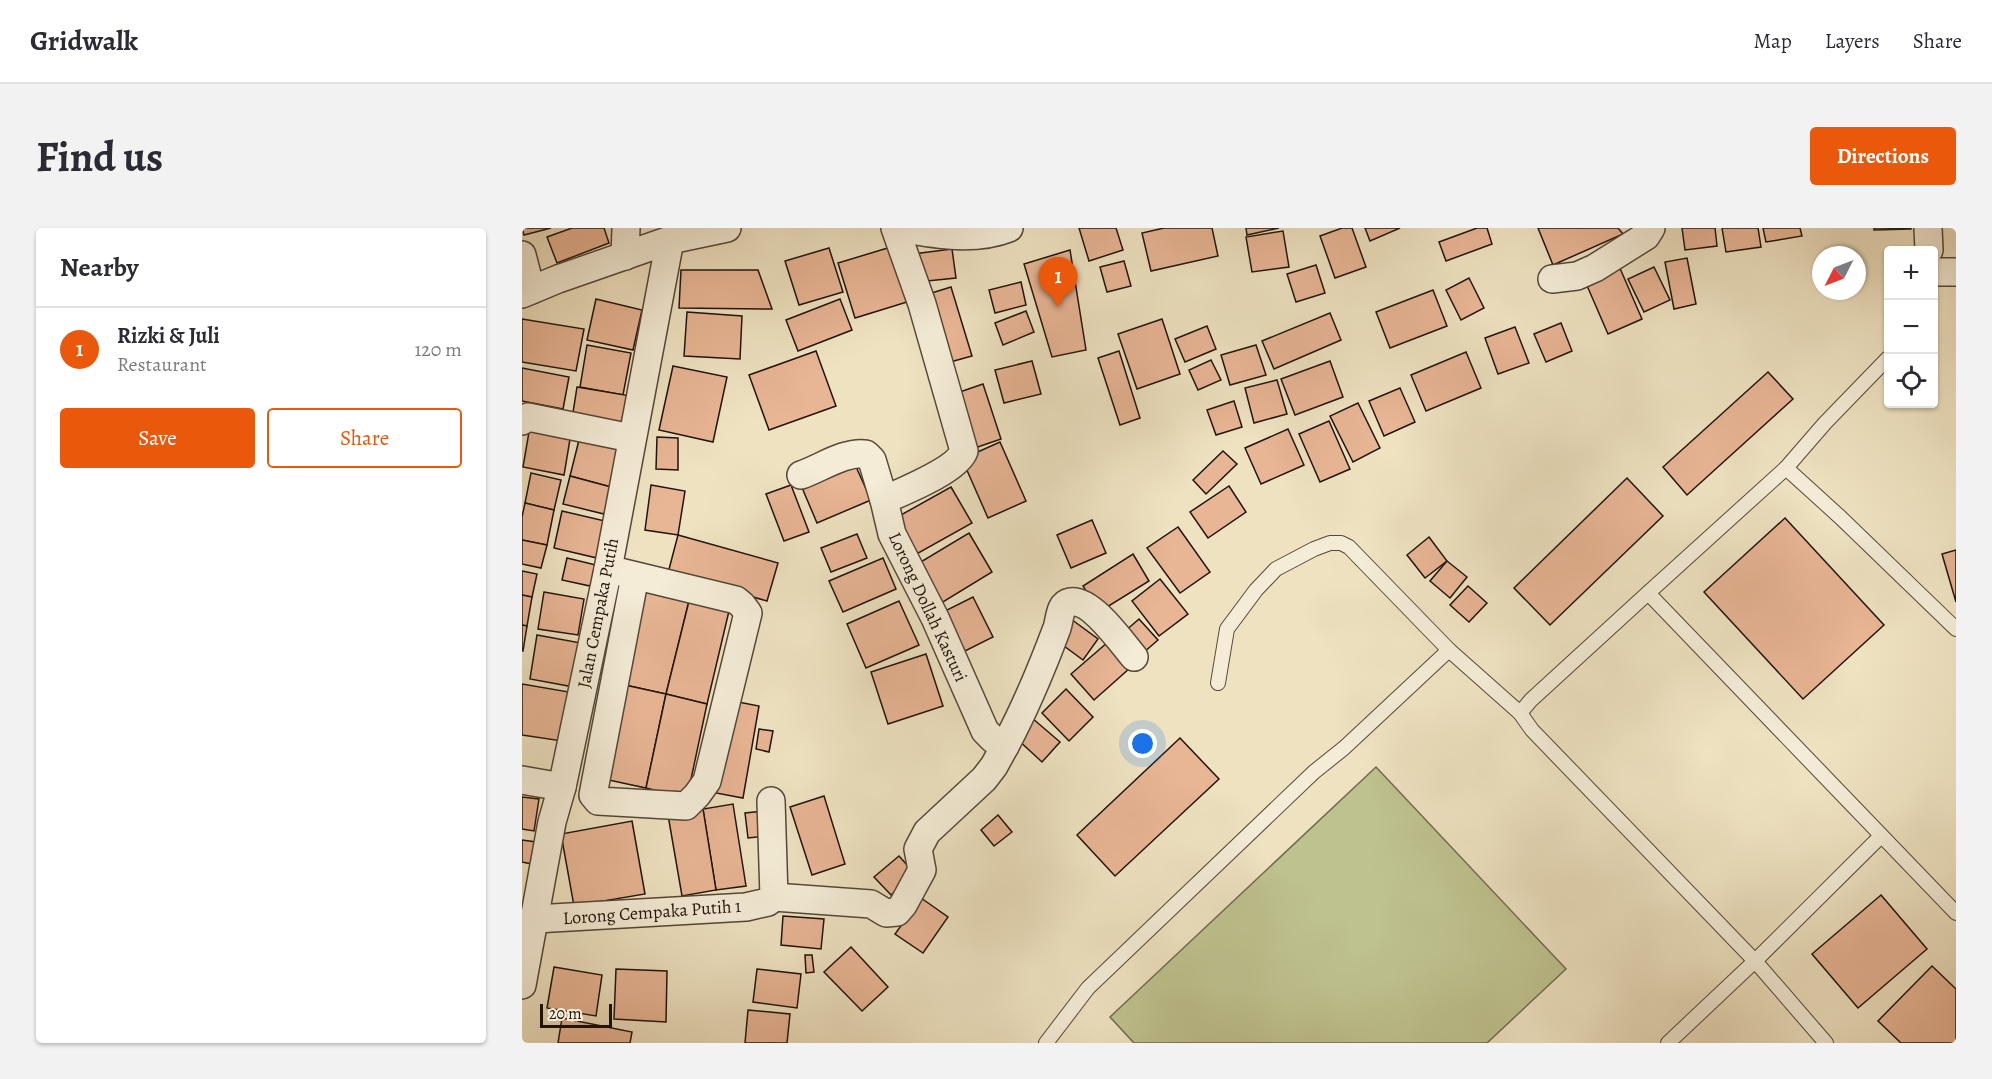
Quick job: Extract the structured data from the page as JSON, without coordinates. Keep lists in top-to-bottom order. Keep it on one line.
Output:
{"streets":{"street":["Lorong Dollah Kasturi","Jalan Cempaka Putih","Lorong Cempaka Putih 1"]},"crossings":[["Lorong Dollah Kasturi","Lorong Cempaka Putih 1"],["Jalan Cempaka Putih","Lorong Cempaka Putih 1"]],"scale_bar":"20 m","north":"bottom left","page":{"header":"Gridwalk","nav":["Map","Layers","Share"],"buttons":["Directions",["Save","Share"]],"title":"Find us","heading":"Nearby","map_buttons":["+","−"],"pins":"1","list":[{"mark":"1","name":"Rizki & Juli","note":"Restaurant","value":"120 m"}],"scale":"20 m"}}
